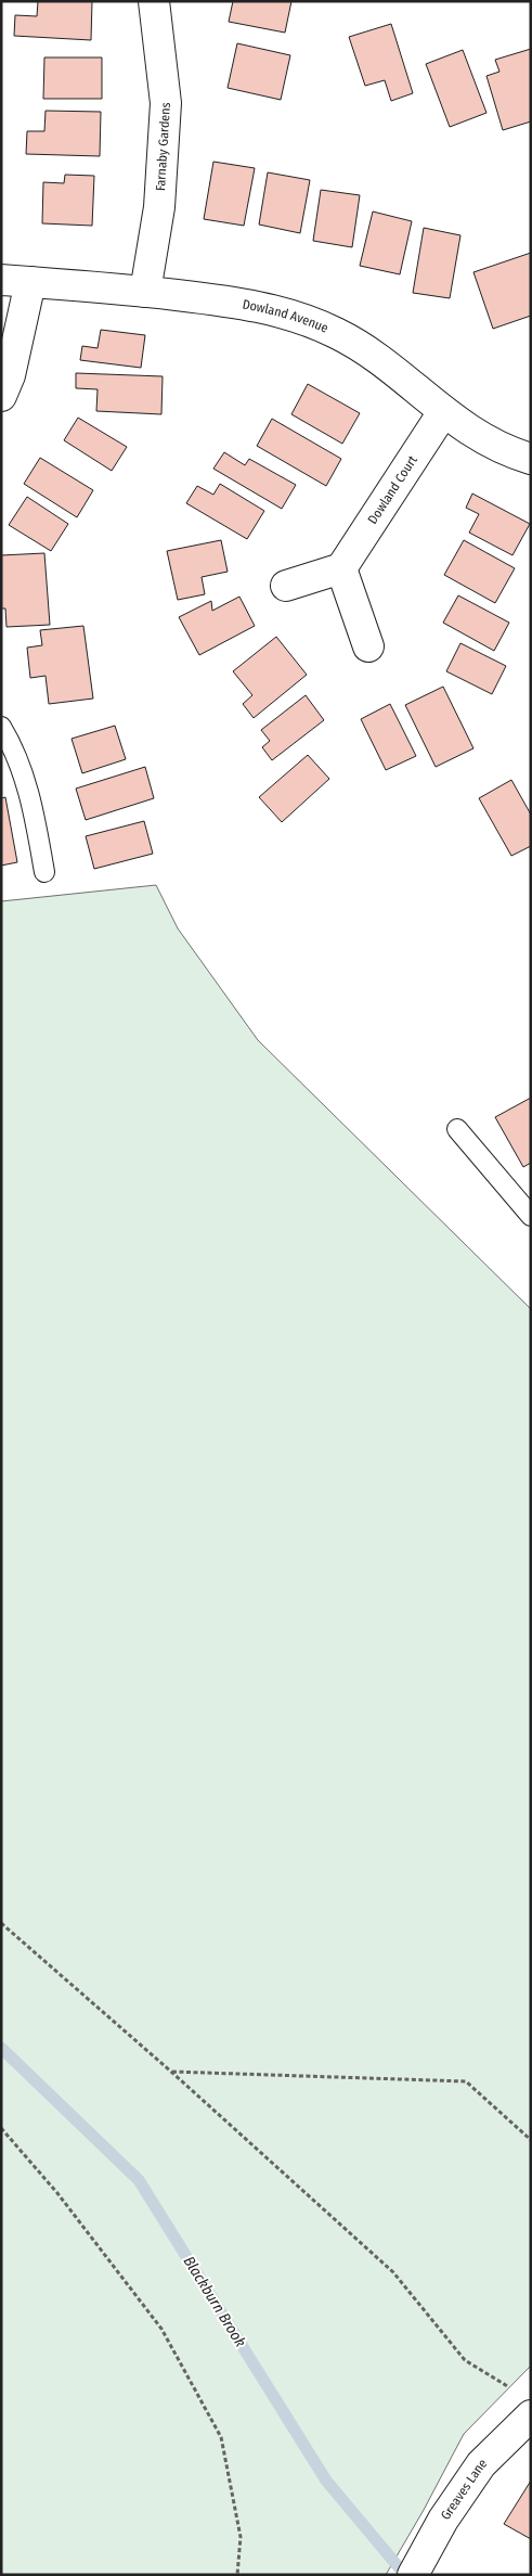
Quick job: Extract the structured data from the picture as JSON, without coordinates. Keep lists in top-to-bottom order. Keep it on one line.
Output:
{"streets":{"street":["Farnaby Gardens","Dowland Avenue","Dowland Court","Greaves Lane"]},"crossings":[["Farnaby Gardens","Dowland Avenue"],["Dowland Avenue","Dowland Court"]],"water":["Blackburn Brook"]}
